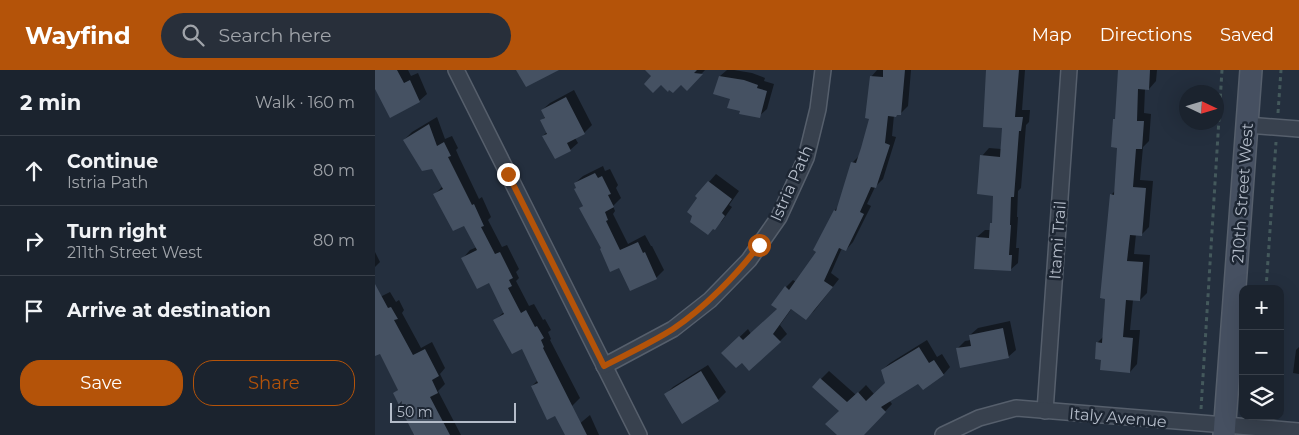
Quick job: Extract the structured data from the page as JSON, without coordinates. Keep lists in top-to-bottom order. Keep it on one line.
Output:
{"streets":{"street":["Istria Path","210th Street West","Itami Trail","Italy Avenue"]},"crossings":[["210th Street West","Italy Avenue"],["Itami Trail","Italy Avenue"]],"scale_bar":"50 m","north":"right","page":{"header":"Wayfind","search":"Search here","nav":["Map","Directions","Saved"],"heading":["2 min","Walk · 160 m"],"list":[["Continue","Istria Path","80 m"],["Turn right","211th Street West","80 m"],"Arrive at destination"],"map_buttons":["+","−"],"buttons":["Save","Share"],"scale":"50 m"}}
